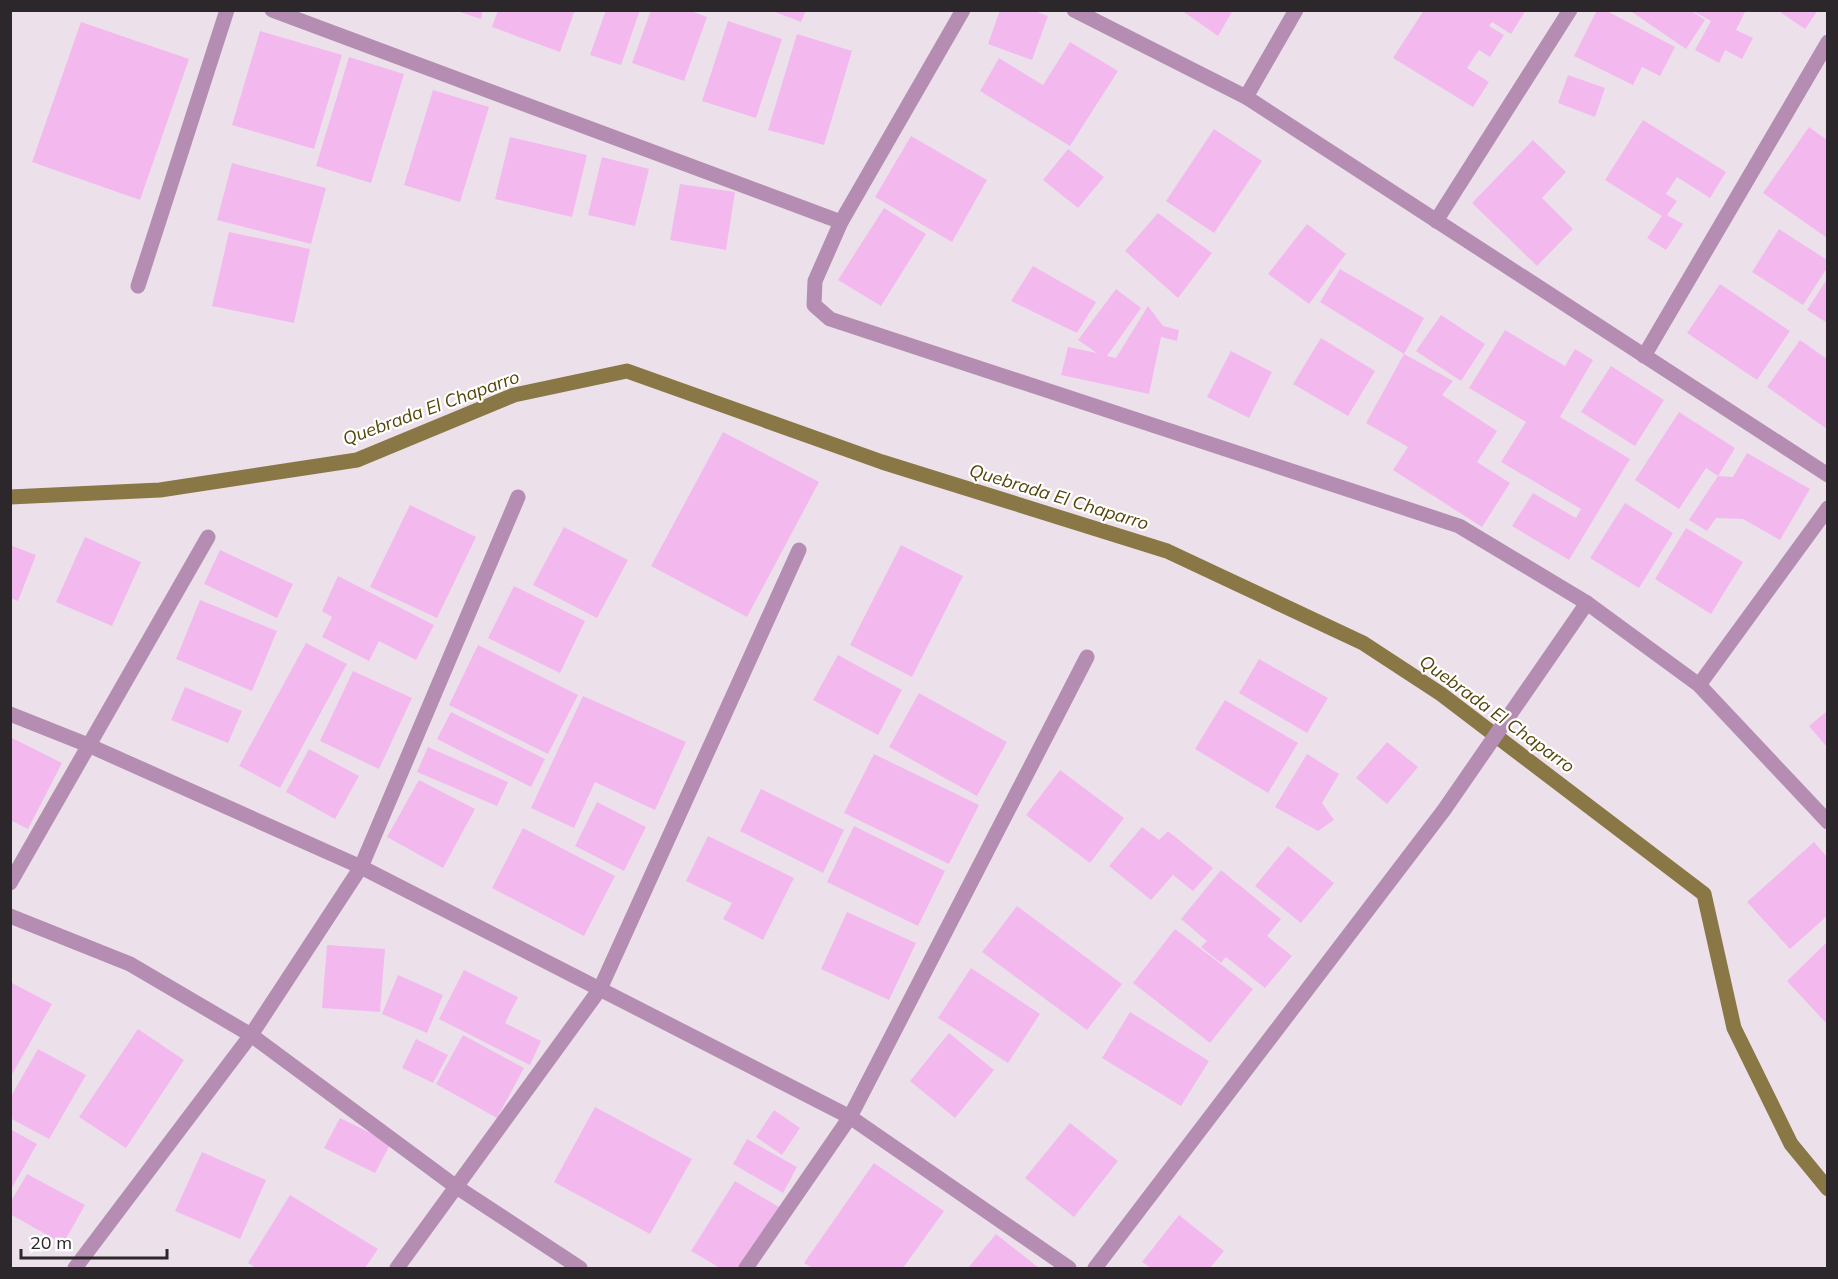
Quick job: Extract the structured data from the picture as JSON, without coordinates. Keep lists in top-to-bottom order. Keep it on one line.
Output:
{"water":["Quebrada El Chaparro"],"scale_bar":"20 m"}
